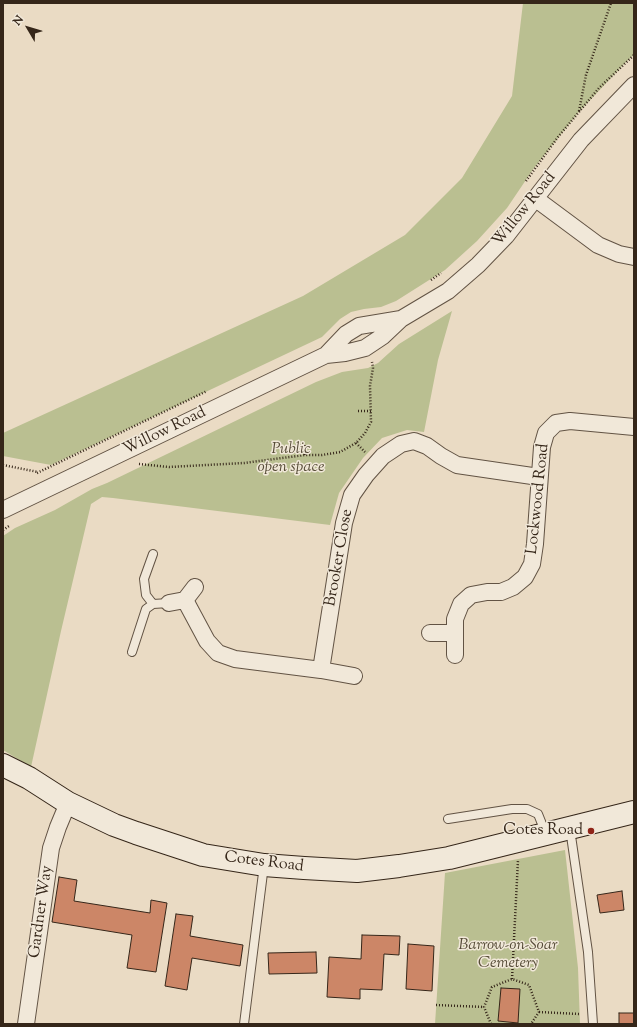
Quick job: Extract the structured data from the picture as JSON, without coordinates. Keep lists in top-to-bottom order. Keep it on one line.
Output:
{"streets":{"street":["Willow Road","Lockwood Road","Brooker Close","Cotes Road","Gardner Way"]},"crossings":[["Lockwood Road","Brooker Close"],["Cotes Road","Gardner Way"]],"parks":["Public open space","Barrow-on-Soar Cemetery"],"places":["Cotes Road"],"north":"top left"}
